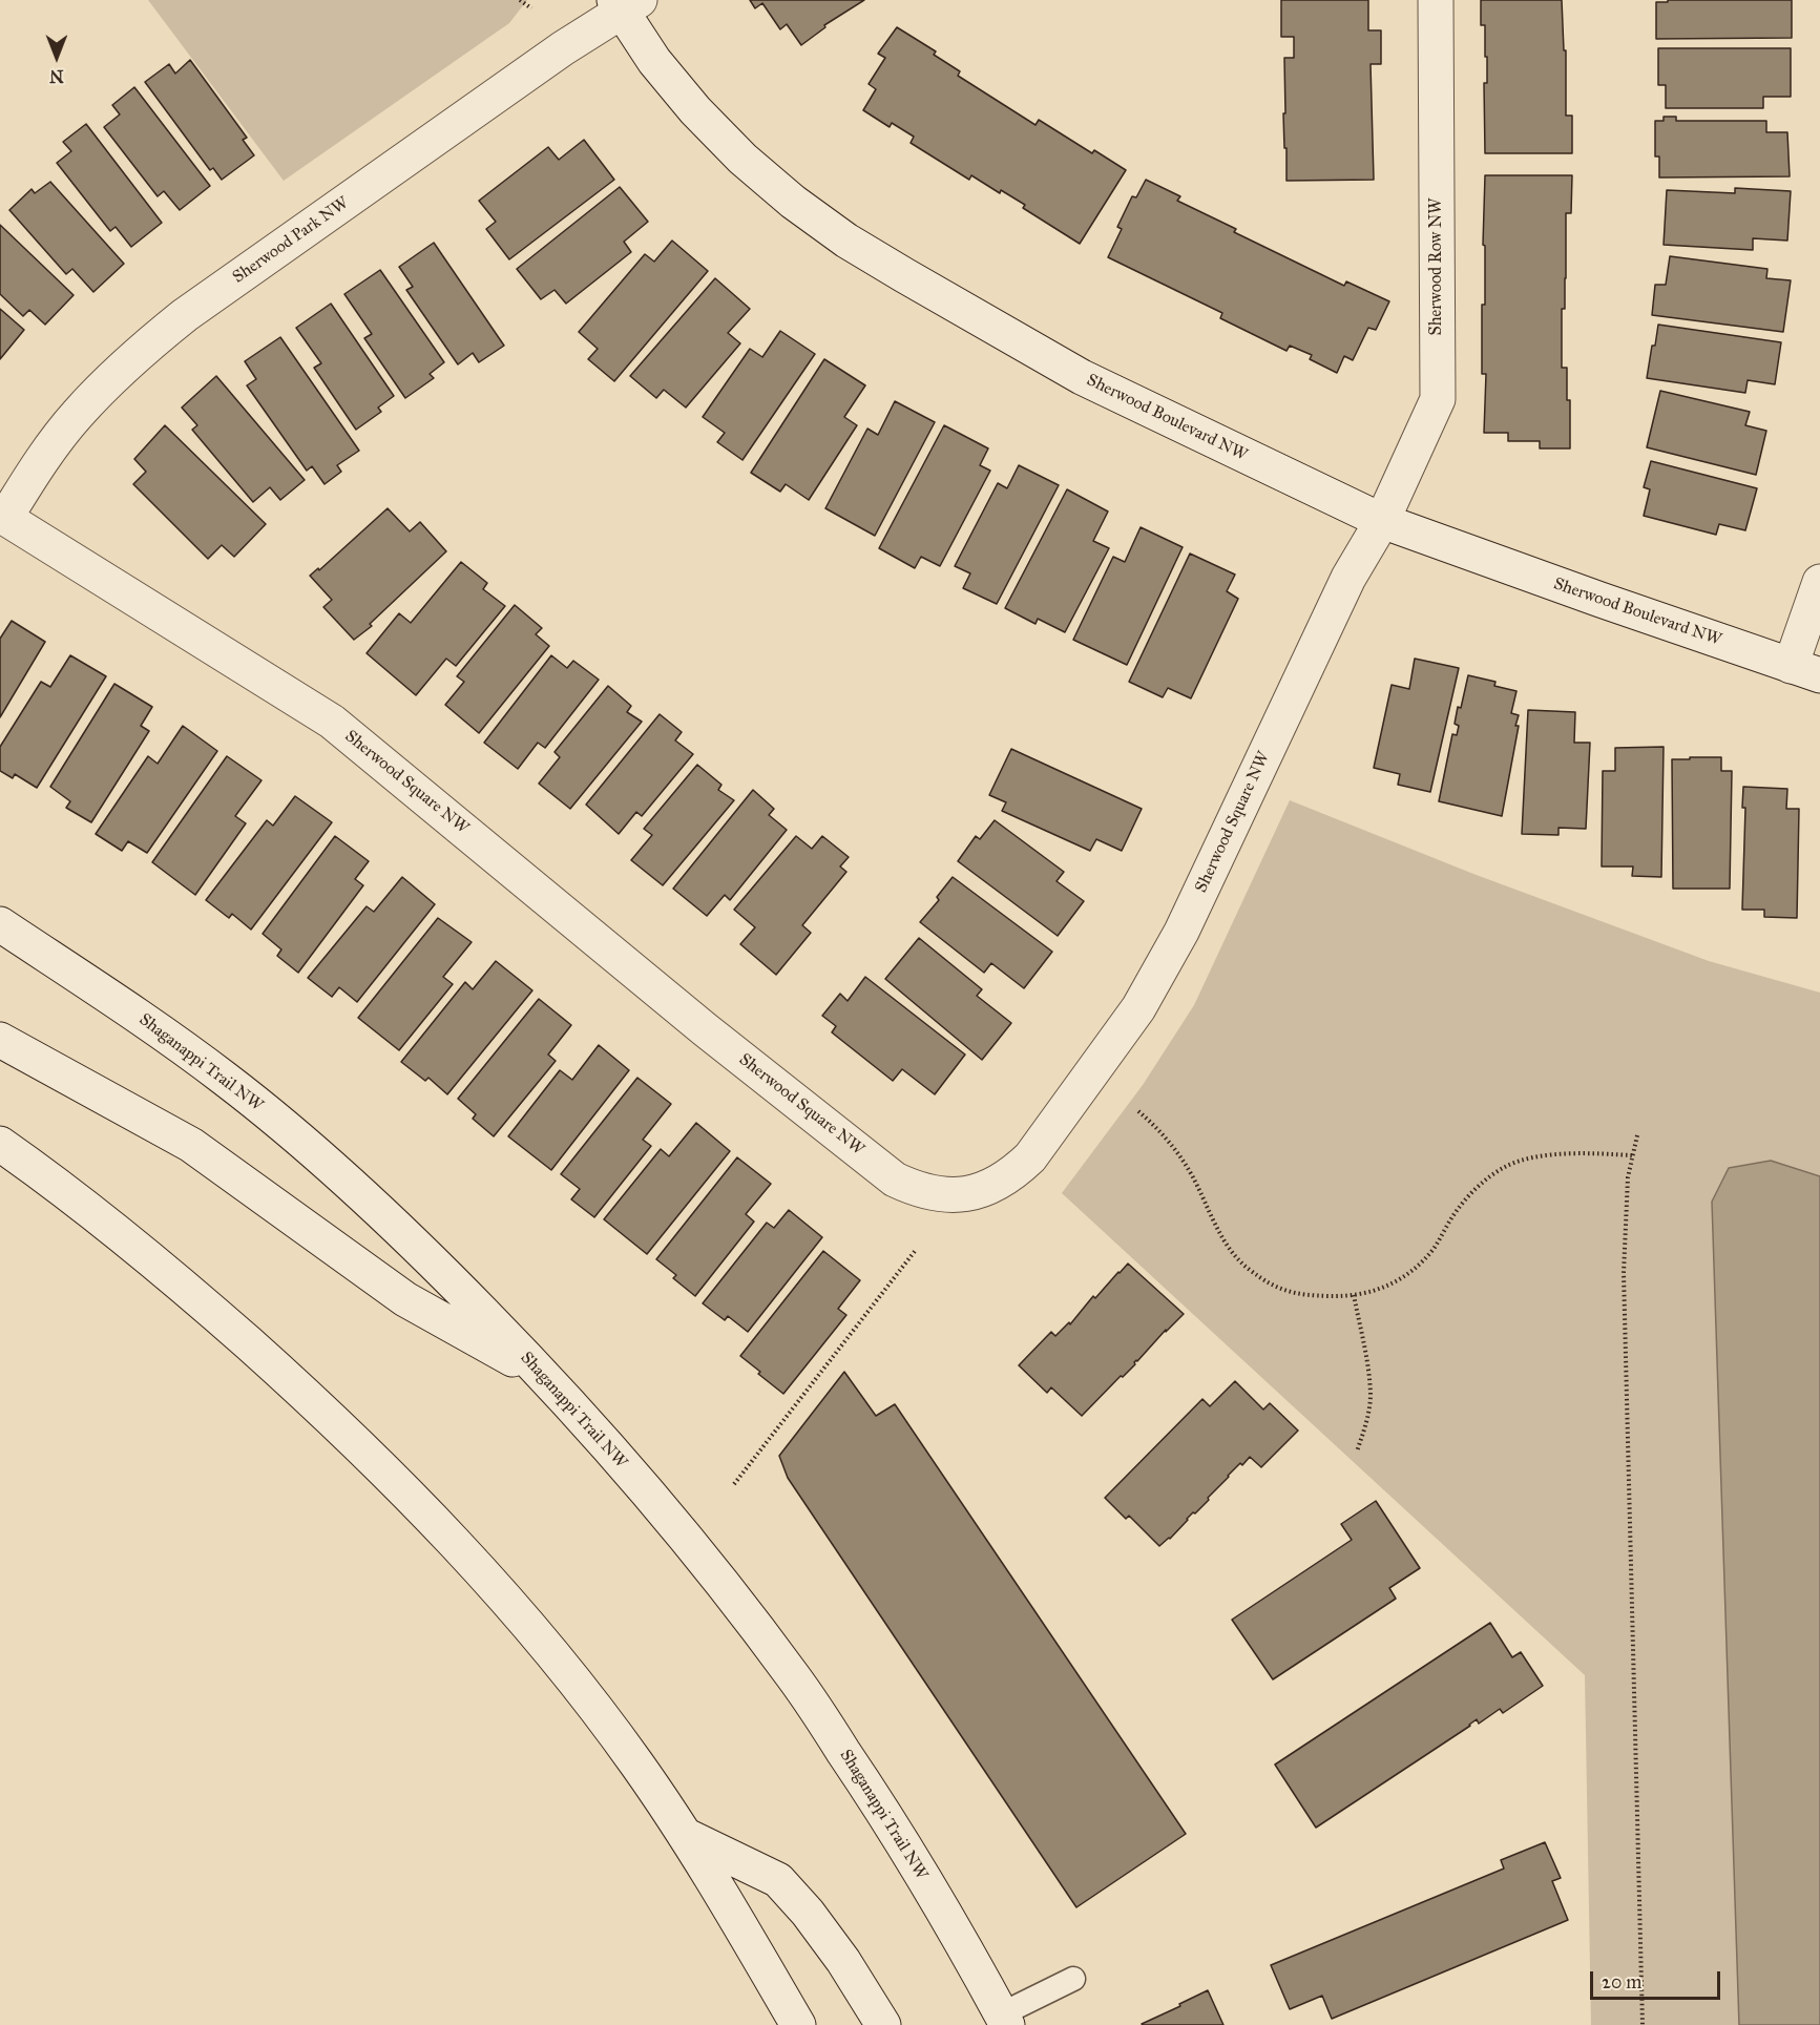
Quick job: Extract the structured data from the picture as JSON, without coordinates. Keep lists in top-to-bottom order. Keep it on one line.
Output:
{"streets":{"street":["Sherwood Park NW","Sherwood Row NW","Sherwood Boulevard NW","Sherwood Square NW","Shaganappi Trail NW"]},"crossings":[["Sherwood Park NW","Sherwood Boulevard NW"],["Sherwood Park NW","Sherwood Square NW"],["Sherwood Row NW","Sherwood Boulevard NW"],["Sherwood Row NW","Sherwood Square NW"],["Sherwood Boulevard NW","Sherwood Square NW"]],"scale_bar":"20 m","north":"bottom"}
